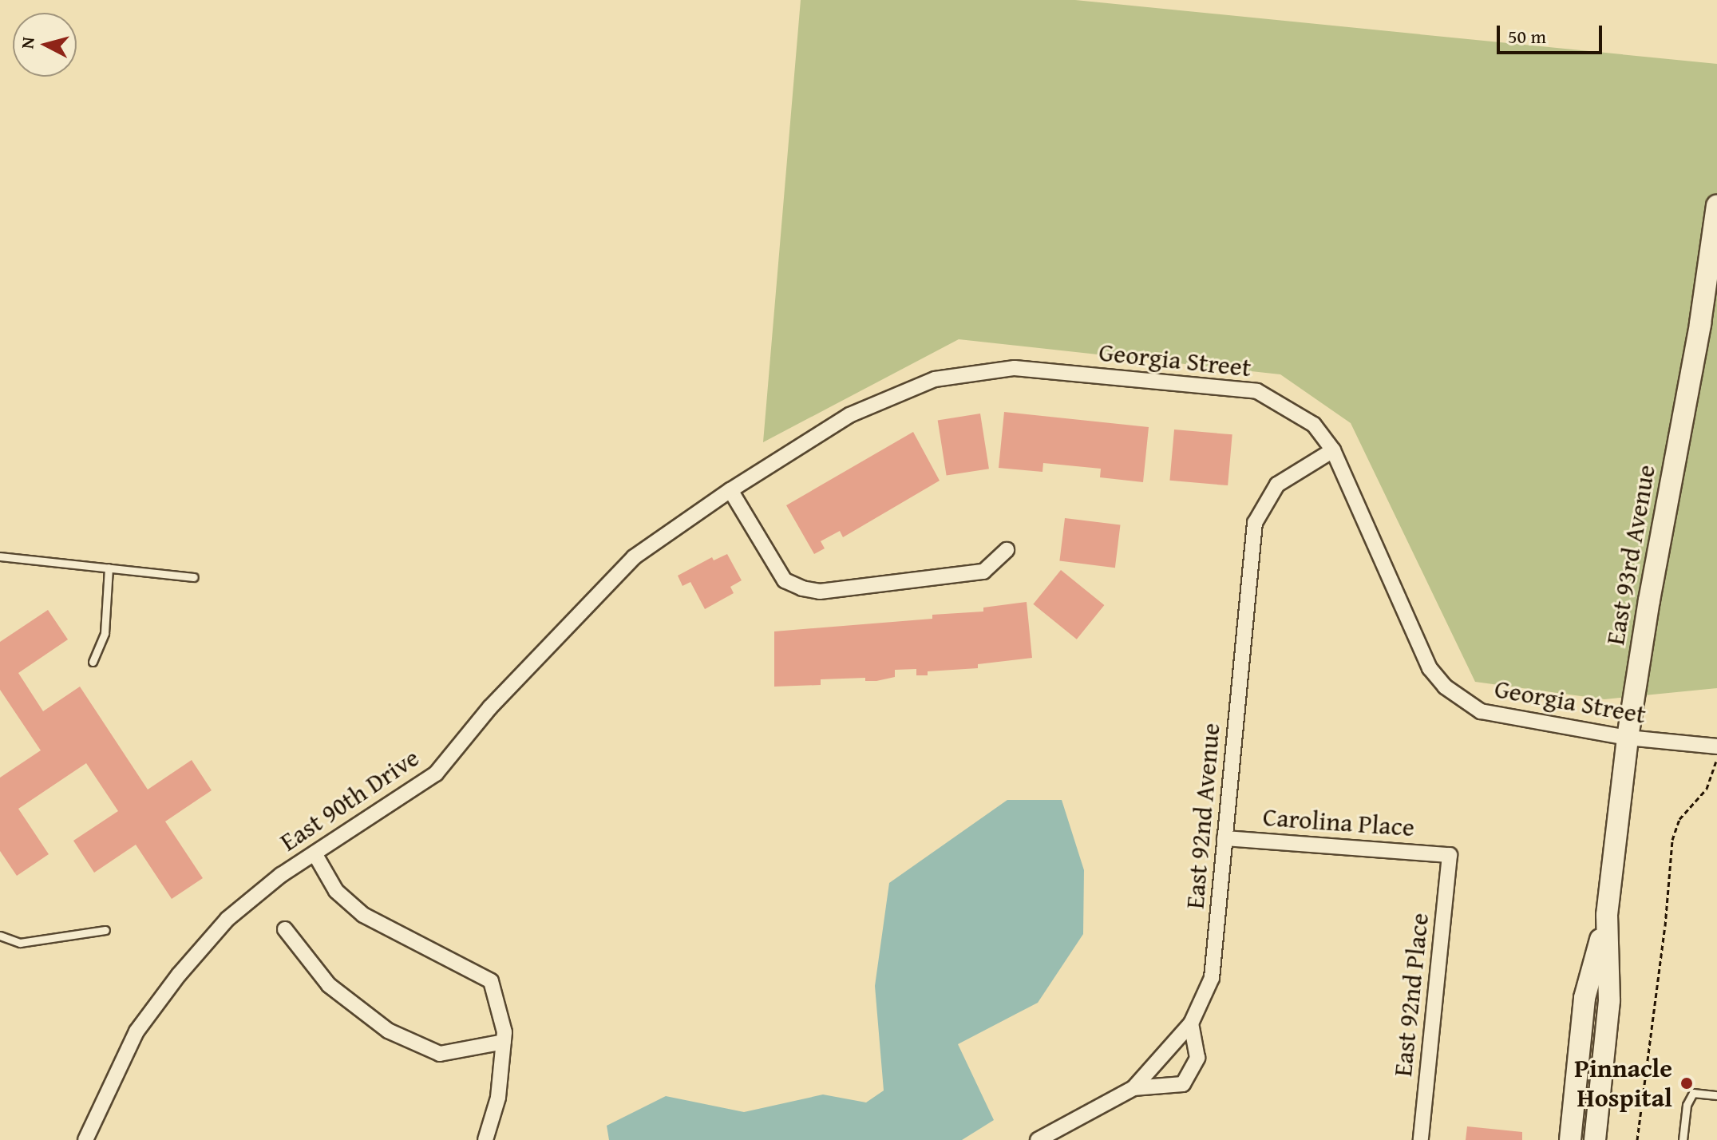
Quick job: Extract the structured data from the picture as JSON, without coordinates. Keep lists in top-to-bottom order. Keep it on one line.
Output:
{"streets":{"street":["Georgia Street","East 93rd Avenue","East 90th Drive","East 92nd Avenue","Carolina Place","East 92nd Place"]},"crossings":[["Georgia Street","East 93rd Avenue"],["Georgia Street","East 90th Drive"],["Georgia Street","East 92nd Avenue"],["East 92nd Avenue","Carolina Place"],["Carolina Place","East 92nd Place"]],"places":["Pinnacle Hospital"],"scale_bar":"50 m","north":"left"}
